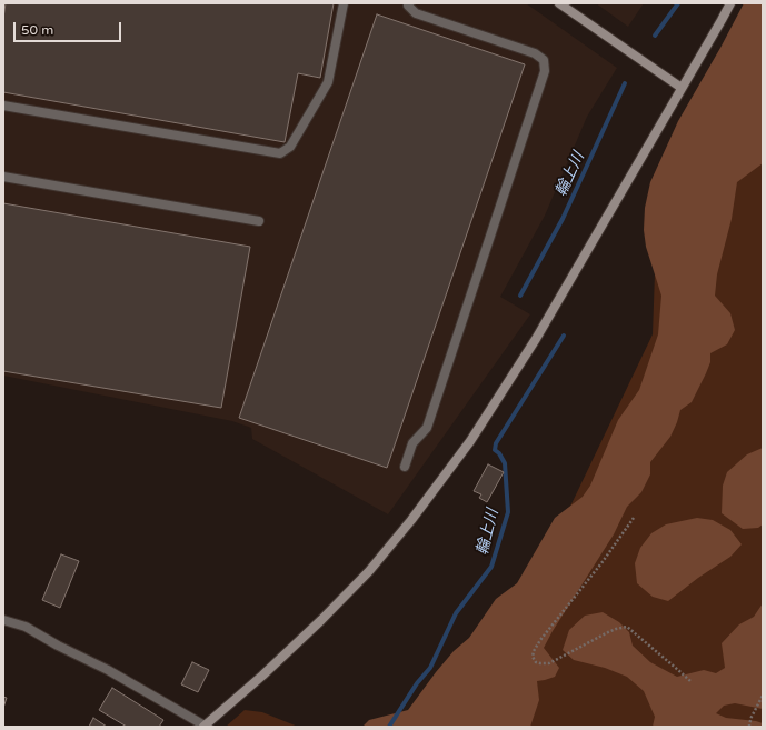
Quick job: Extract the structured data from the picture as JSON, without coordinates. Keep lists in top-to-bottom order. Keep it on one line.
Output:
{"water":["輪上川"],"scale_bar":"50 m"}
